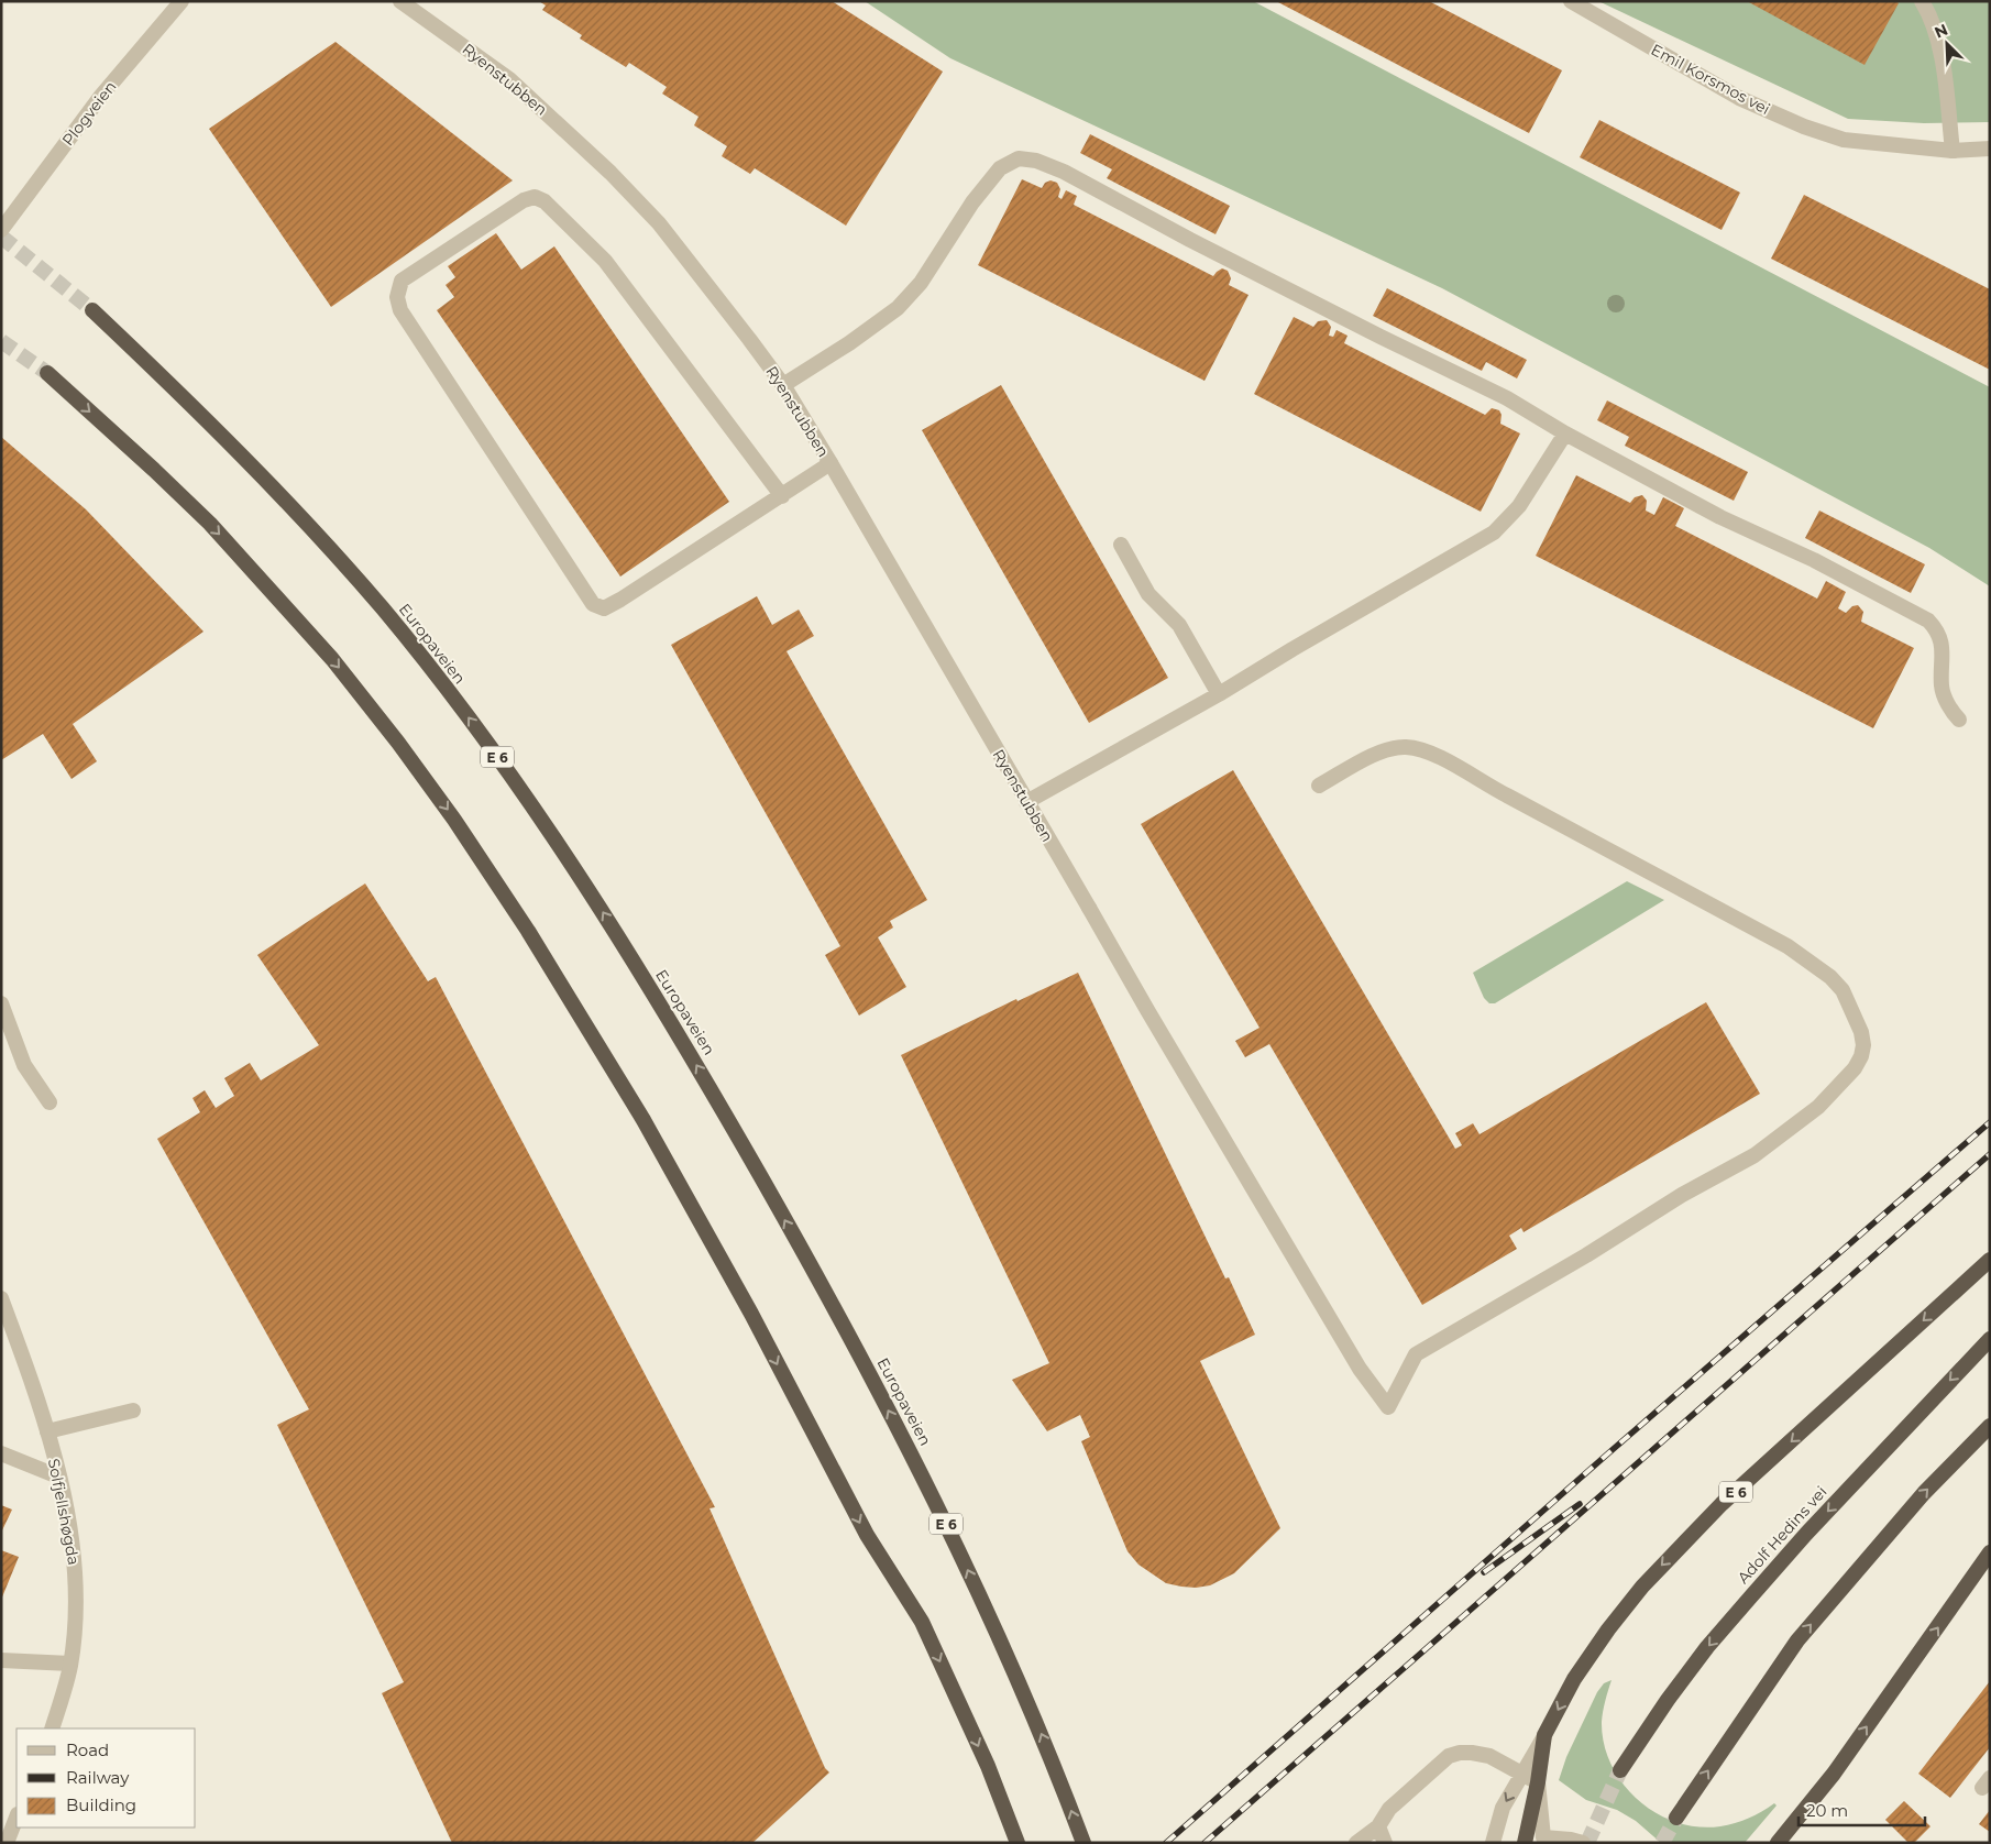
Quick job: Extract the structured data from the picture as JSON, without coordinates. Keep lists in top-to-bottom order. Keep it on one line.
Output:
{"streets":{"highway":["Europaveien","E 6","Adolf Hedins vei"],"street":["Ryenstubben","Emil Korsmos vei","Plogveien","Solfjellshøgda"]},"legend":["Road","Railway","Building"],"scale_bar":"20 m","north":"top left"}
